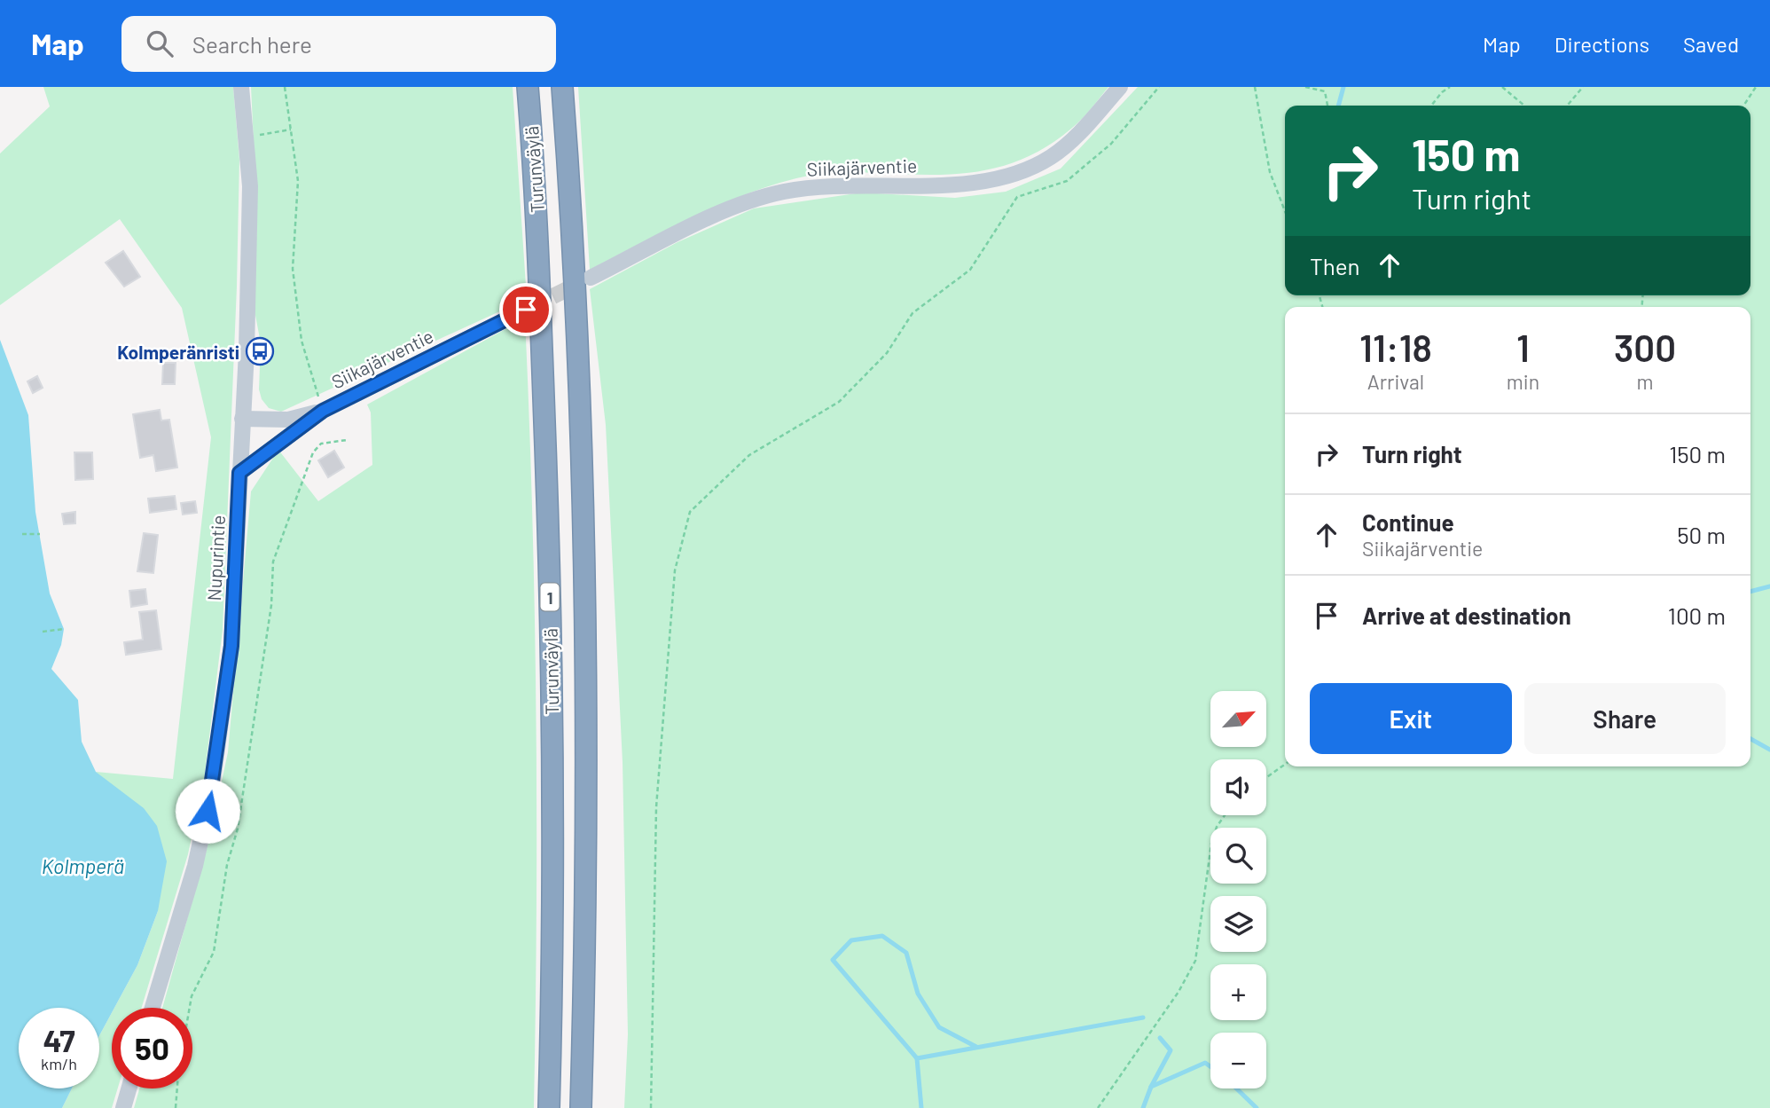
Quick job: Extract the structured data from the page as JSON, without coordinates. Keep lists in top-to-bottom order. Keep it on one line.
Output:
{"streets":{"highway":["Turunväylä","1"],"street":["Siikajärventie","Nupurintie"]},"water":["Kolmperä"],"places":{"bus stop":["Kolmperänristi"]},"north":"top right","page":{"header":"Map","search":"Search here","nav":["Map","Directions","Saved"],"turn":["150 m","Turn right"],"then":"Then","eta":["11:18","Arrival","1","min","300","m"],"list":[{"name":"Turn right","value":"150 m"},{"name":"Continue","note":"Siikajärventie","value":"50 m"},{"name":"Arrive at destination","value":"100 m"}],"buttons":["Exit","Share"],"map_buttons":["+","−"],"speed":"47 km/h","limit":"50"}}
